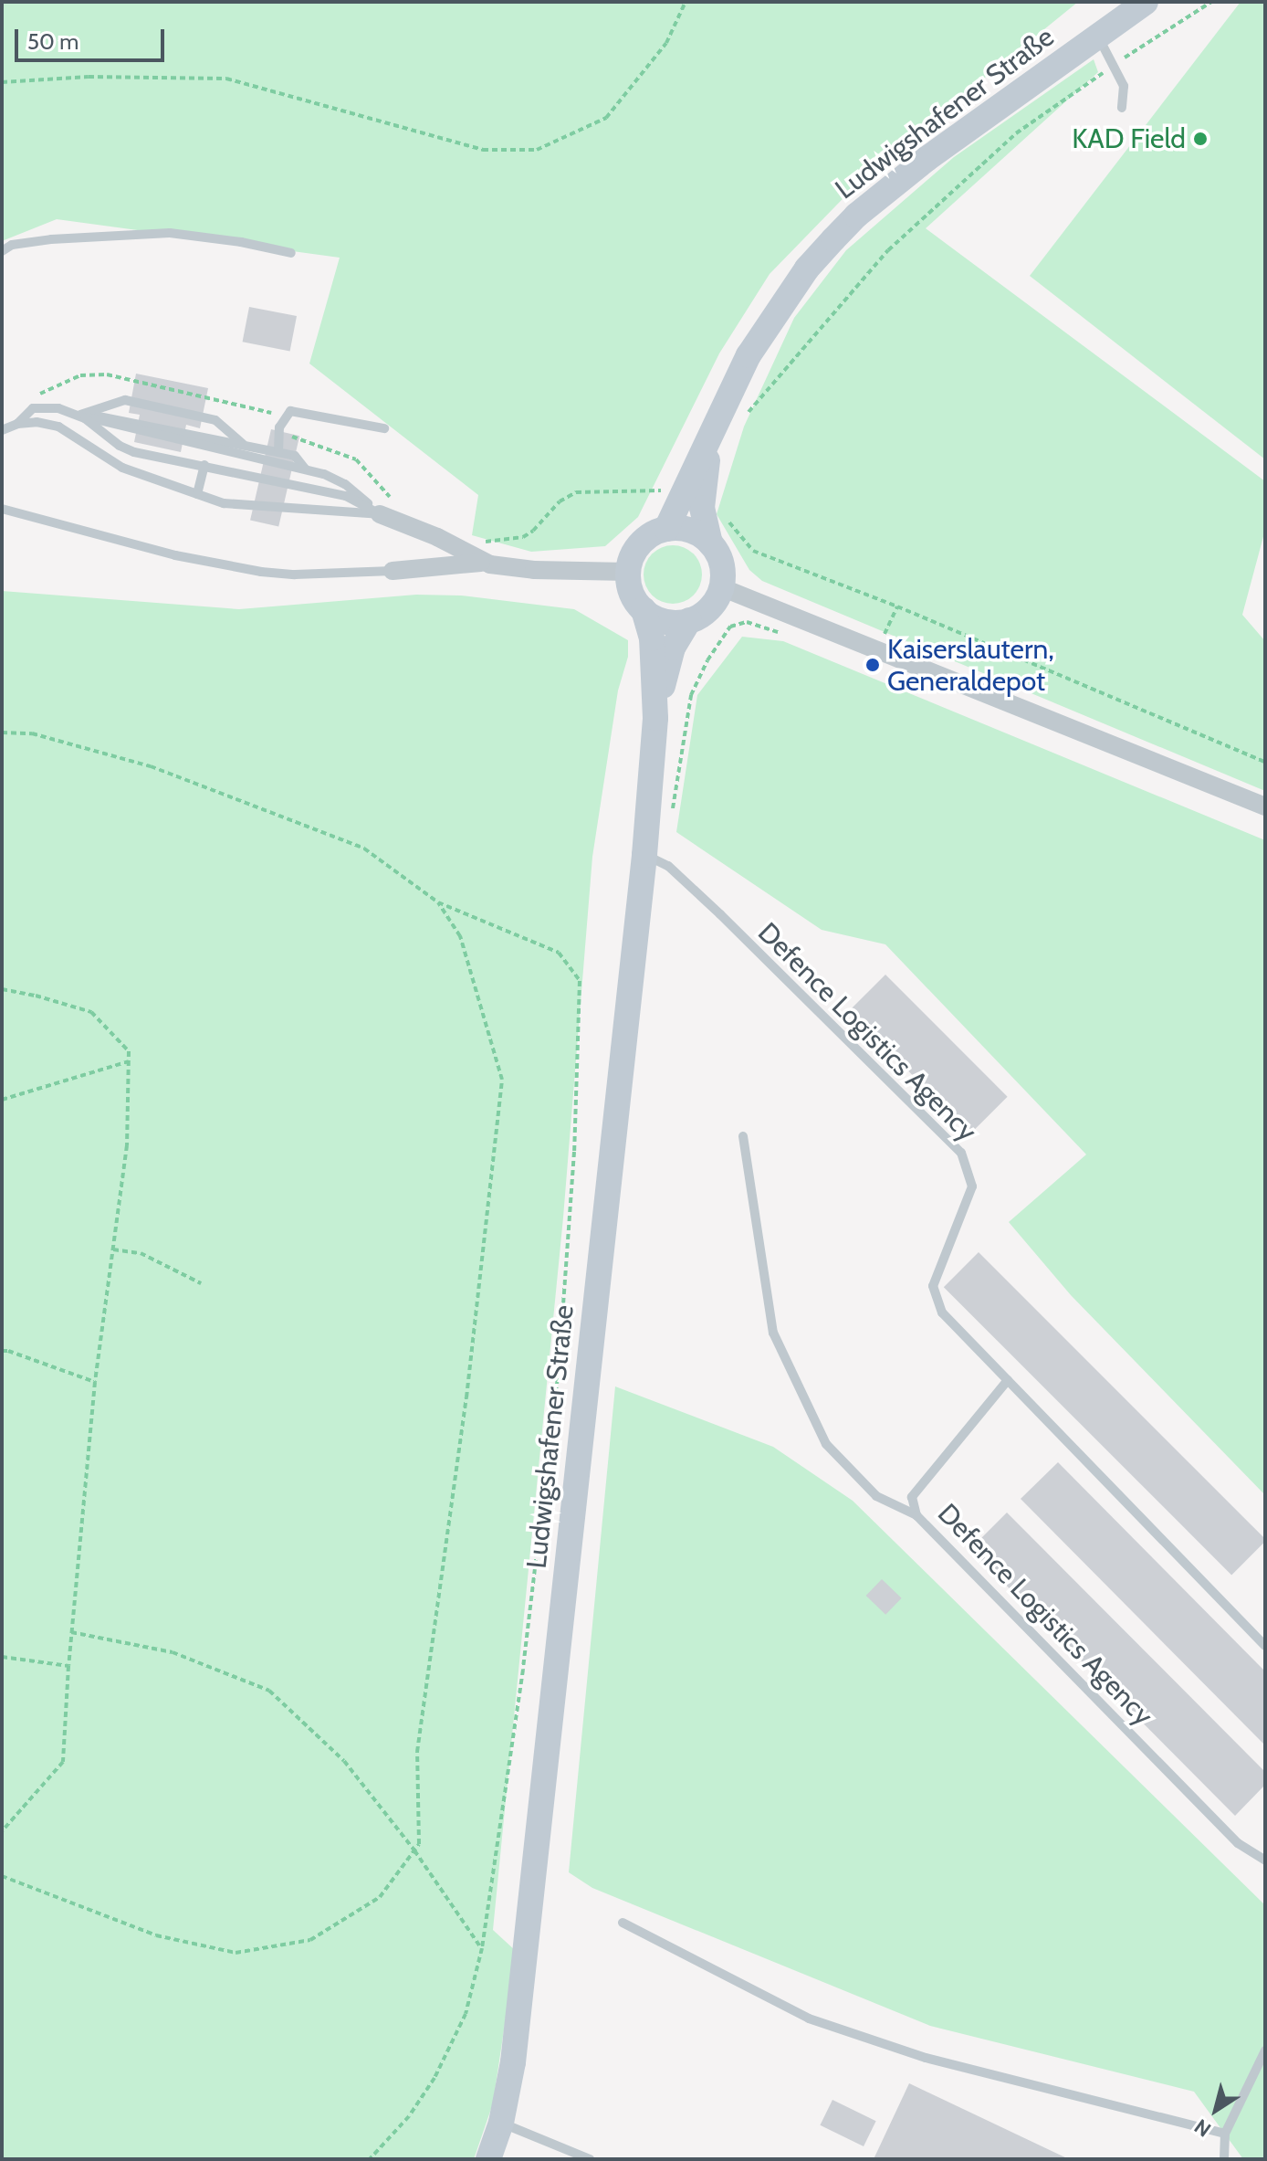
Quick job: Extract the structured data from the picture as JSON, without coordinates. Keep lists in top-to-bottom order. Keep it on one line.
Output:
{"streets":{"street":["Ludwigshafener Straße"],"lane":["Defence Logistics Agency"]},"crossings":[["Ludwigshafener Straße","Defence Logistics Agency"]],"places":["KAD Field","Kaiserslautern, Generaldepot"],"scale_bar":"50 m","north":"bottom left"}
